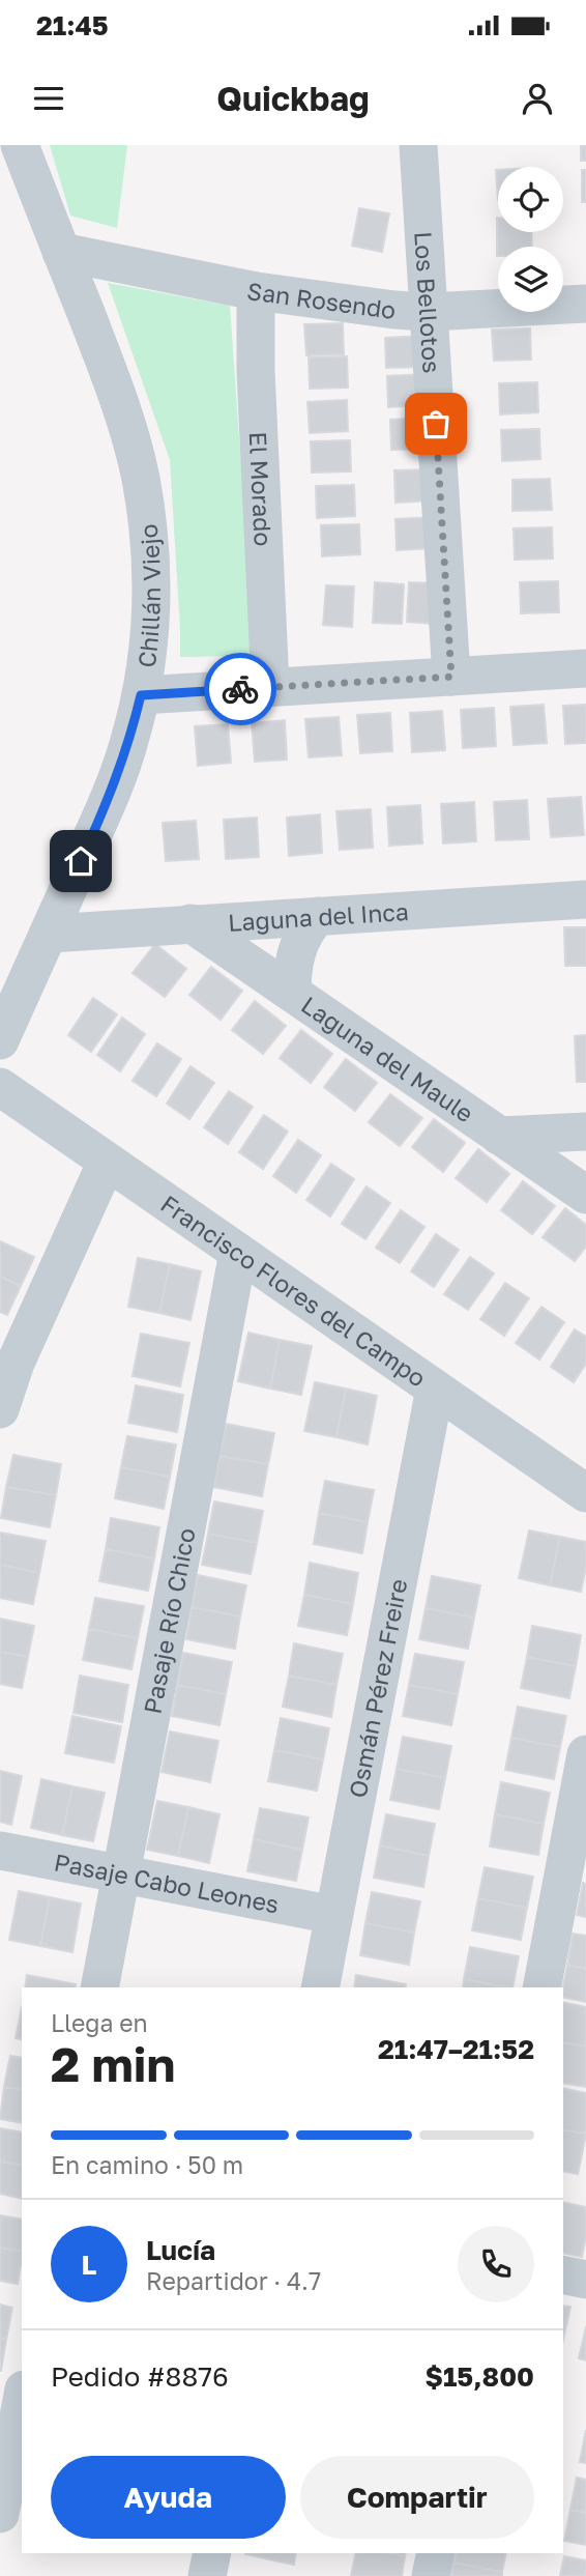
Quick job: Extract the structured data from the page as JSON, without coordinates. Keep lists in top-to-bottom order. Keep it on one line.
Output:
{"streets":{"street":["San Rosendo","Los Bellotos","El Morado","Chillán Viejo","Laguna del Inca","Laguna del Maule","Francisco Flores del Campo","Pasaje Río Chico","Osmán Pérez Freire","Pasaje Cabo Leones"]},"crossings":[["San Rosendo","Los Bellotos"],["San Rosendo","El Morado"],["San Rosendo","Chillán Viejo"],["Chillán Viejo","Laguna del Inca"],["Laguna del Inca","Laguna del Maule"],["Francisco Flores del Campo","Pasaje Río Chico"],["Francisco Flores del Campo","Osmán Pérez Freire"],["Pasaje Río Chico","Pasaje Cabo Leones"],["Osmán Pérez Freire","Pasaje Cabo Leones"]],"page":{"status":"21:45","header":"Quickbag","heading":["2 min","Llega en","21:47–21:52"],"panel":["Lucía","Repartidor · 4.7","Pedido #8876","$15,800"],"bar":"En camino · 50 m","round":"L","buttons":["Ayuda","Compartir"]}}
